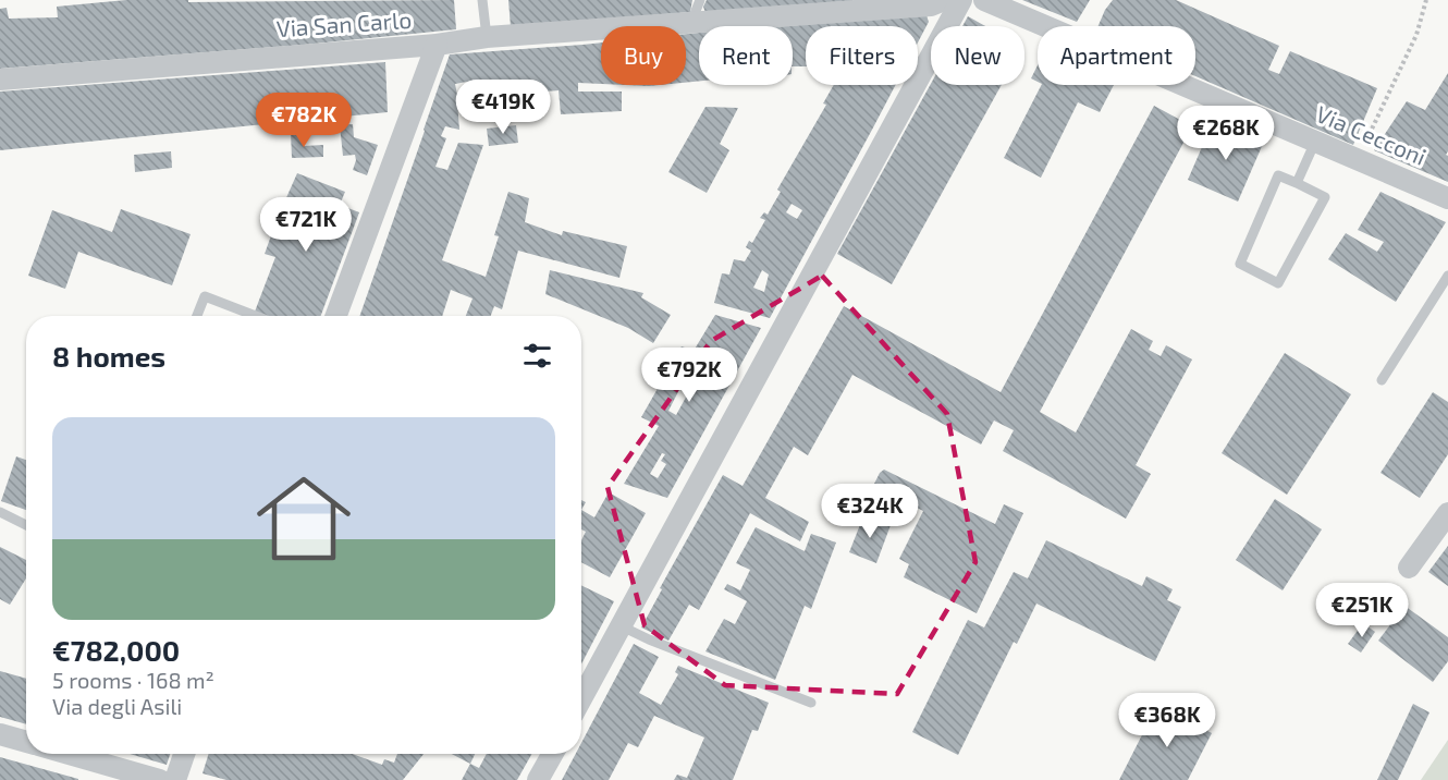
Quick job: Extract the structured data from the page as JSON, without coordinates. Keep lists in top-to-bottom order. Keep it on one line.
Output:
{"streets":{"street":["Via San Carlo","Via Cecconi"]},"page":{"chip":["Buy","Rent","Filters","New","Apartment"],"price":["€419K","€782K","€268K","€721K","€792K","€324K","€251K","€368K"],"heading":"8 homes","list":[{"name":"€782,000","note":"5 rooms · 168 m² · Via degli Asili"}]}}
